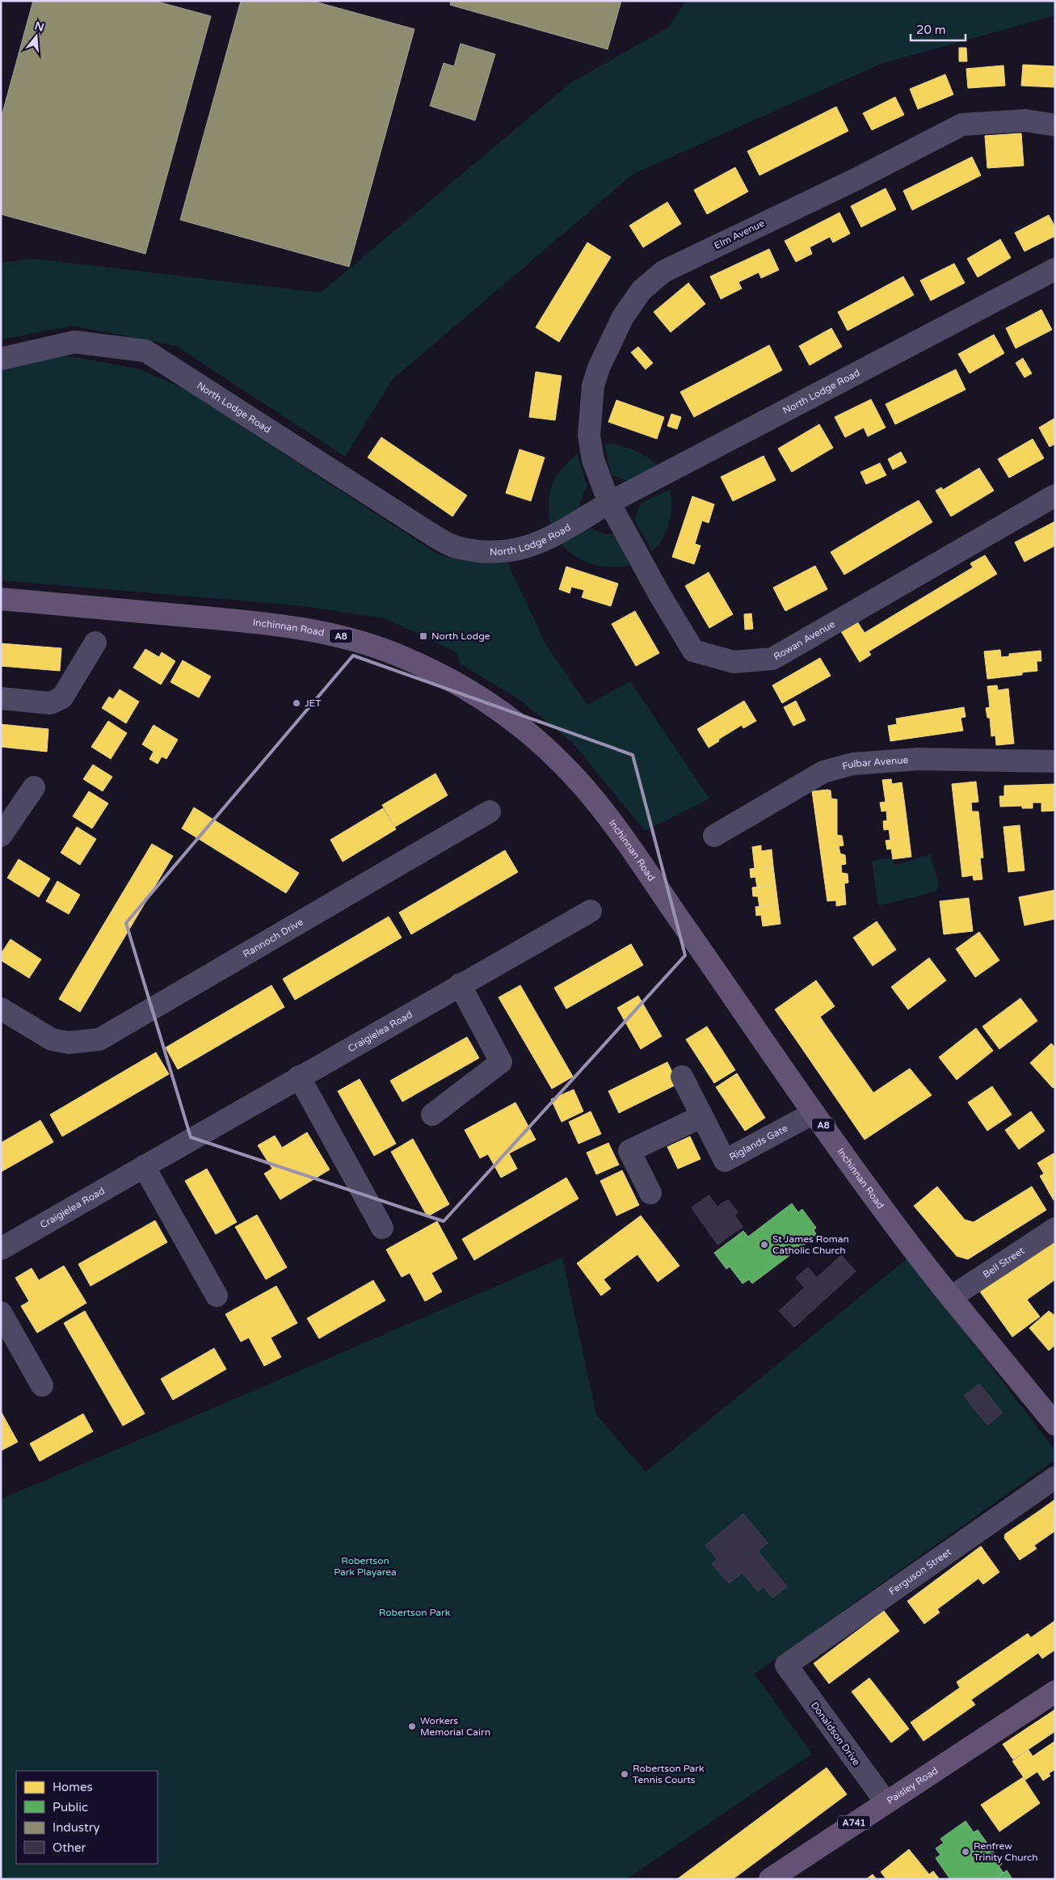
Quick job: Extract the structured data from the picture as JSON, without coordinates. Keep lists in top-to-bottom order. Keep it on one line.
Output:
{"streets":{"main road":["Inchinnan Road","A8","Paisley Road","A741"],"street":["Elm Avenue","North Lodge Road","Rowan Avenue","Fulbar Avenue","Rannoch Drive","Craigielea Road","Riglands Gate","Bell Street","Ferguson Street","Donaldson Drive"]},"crossings":[["Elm Avenue","North Lodge Road"],["Elm Avenue","Rowan Avenue"],["North Lodge Road","Rowan Avenue"],["Inchinnan Road","Riglands Gate"],["Inchinnan Road","Bell Street"],["Ferguson Street","Donaldson Drive"],["Donaldson Drive","Paisley Road"]],"parks":["Robertson Park Playarea","Robertson Park"],"places":{"transit":["North Lodge"],"other":["JET","St James Roman Catholic Church","Workers Memorial Cairn","Robertson Park Tennis Courts","Renfrew Trinity Church"]},"legend":["Homes","Public","Industry","Other"],"scale_bar":"20 m","north":"top"}
